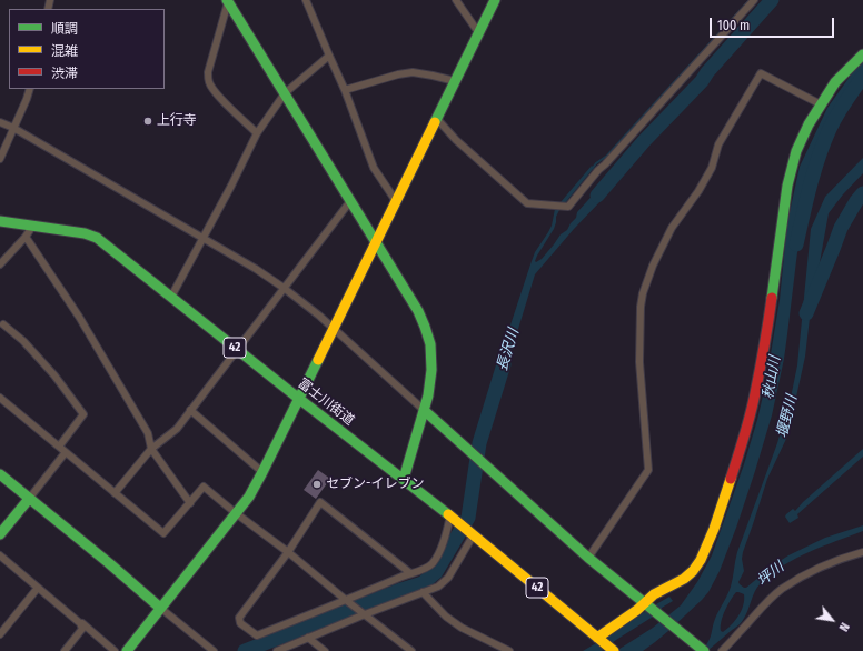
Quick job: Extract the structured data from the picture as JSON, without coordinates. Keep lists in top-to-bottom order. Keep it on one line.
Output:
{"streets":{"street":["42","富士川街道"]},"water":["長沢川","秋山川","堰野川","坪川"],"places":["上行寺","セブン-イレブン"],"legend":["順調","混雑","渋滞"],"scale_bar":"100 m","north":"bottom right"}
